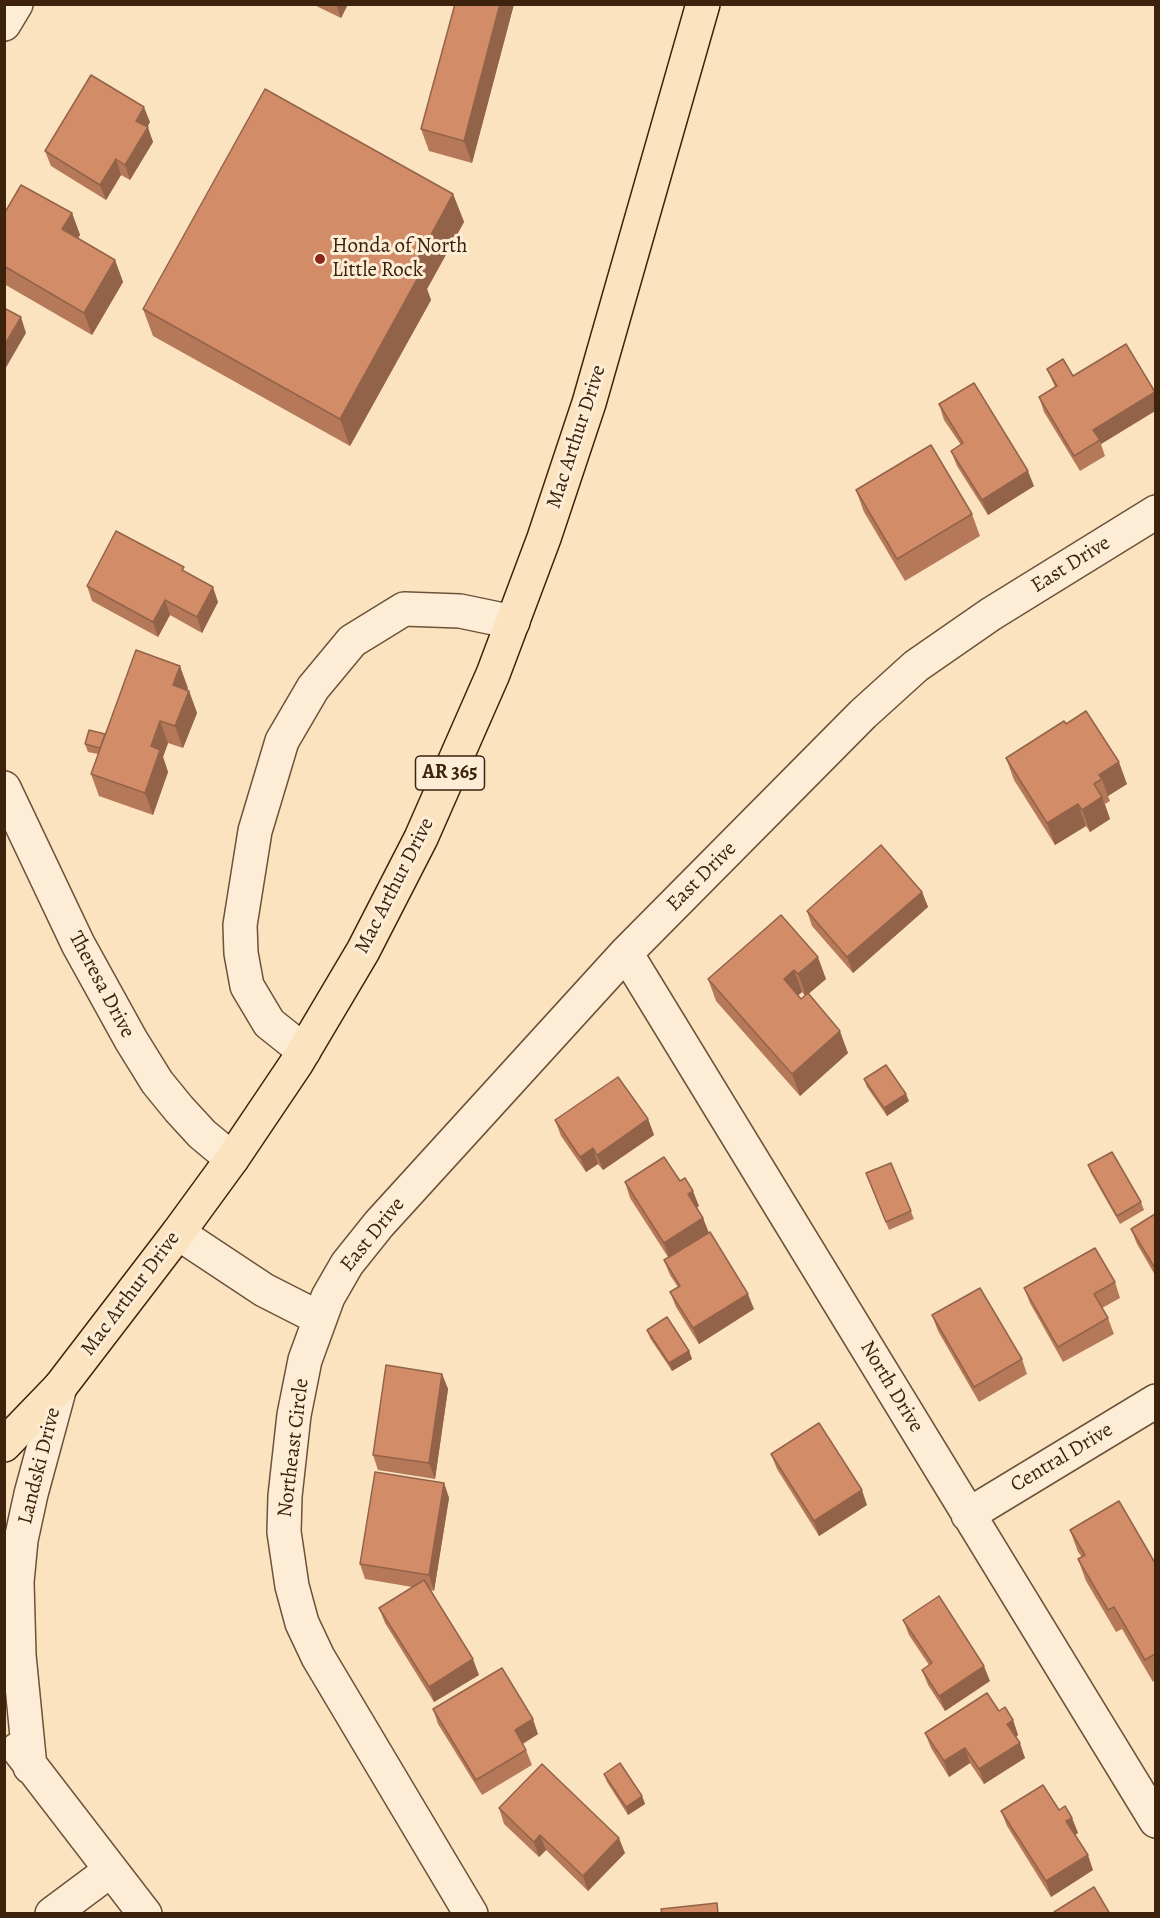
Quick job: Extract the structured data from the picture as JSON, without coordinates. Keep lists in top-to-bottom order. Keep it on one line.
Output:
{"streets":{"main road":["Mac Arthur Drive","AR 365"],"street":["East Drive","Theresa Drive","North Drive","Northeast Circle","Central Drive","Landski Drive"]},"crossings":[["Mac Arthur Drive","Theresa Drive"],["Mac Arthur Drive","Landski Drive"],["East Drive","North Drive"],["East Drive","Northeast Circle"],["North Drive","Central Drive"]],"places":["Honda of North Little Rock"]}
